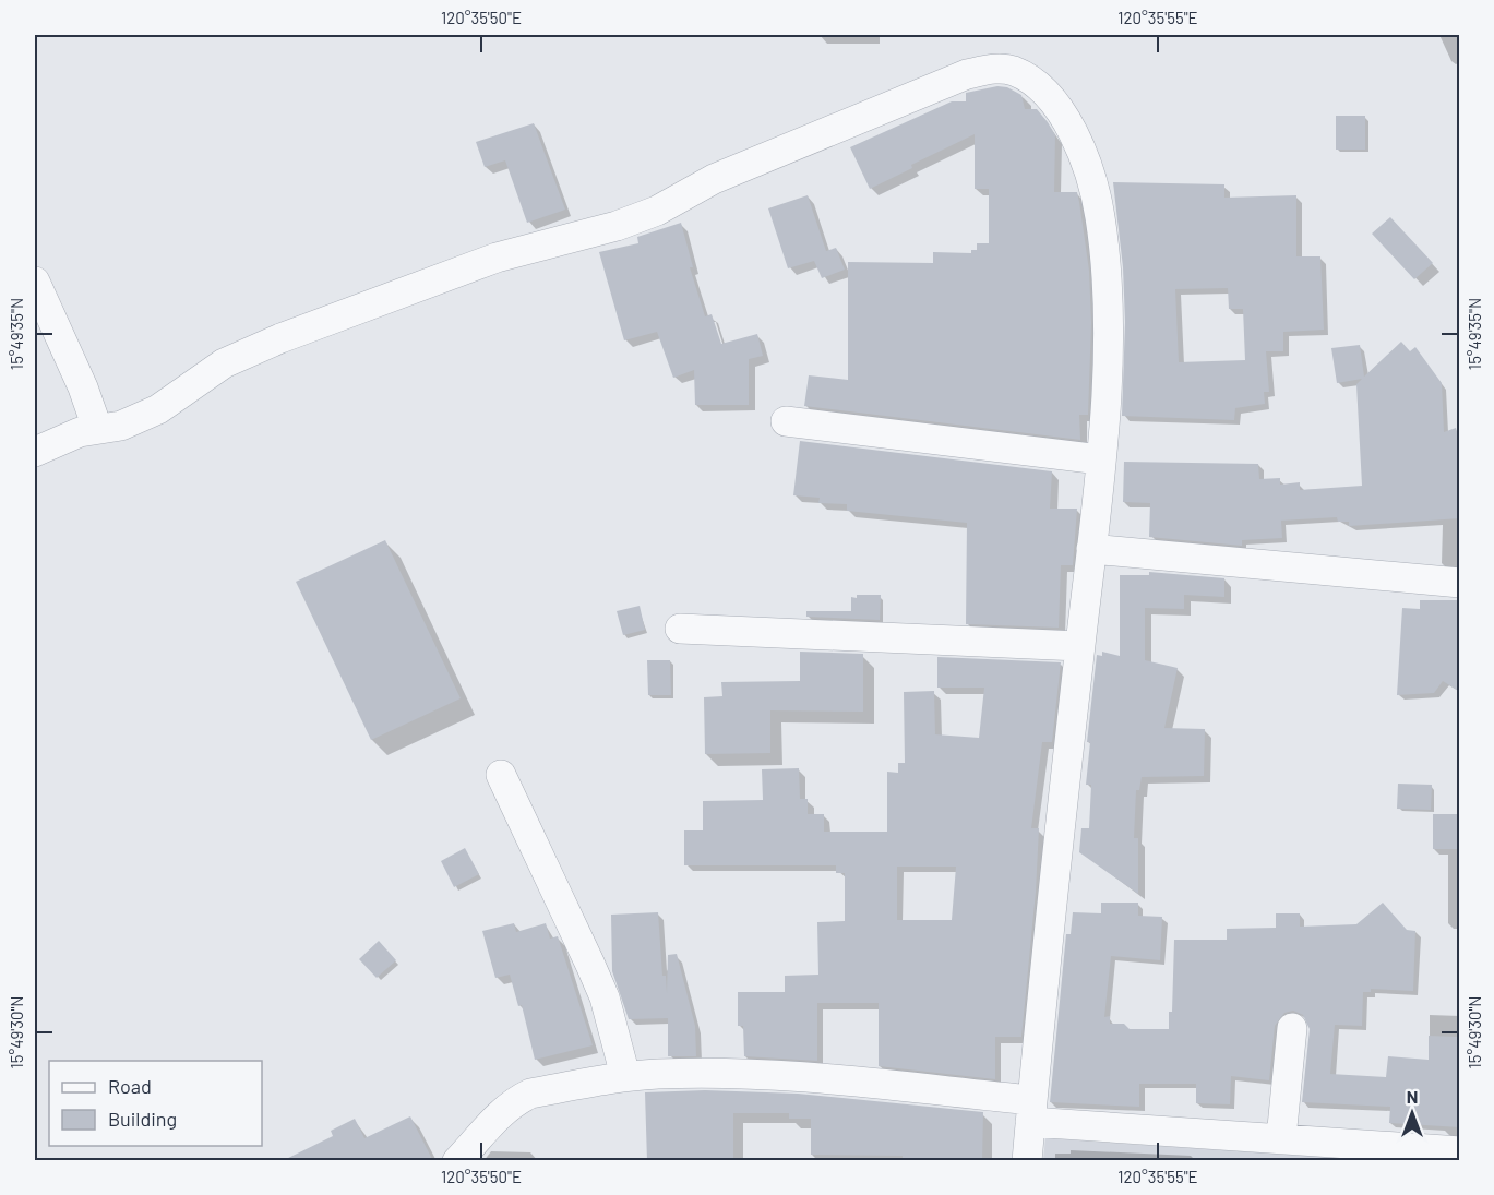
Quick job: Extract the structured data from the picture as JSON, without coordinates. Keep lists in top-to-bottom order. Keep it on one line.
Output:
{"legend":["Road","Building"],"north":"top","coordinates":["120°35'50\"E","120°35'55\"E","15°49'35\"N","15°49'30\"N"]}
